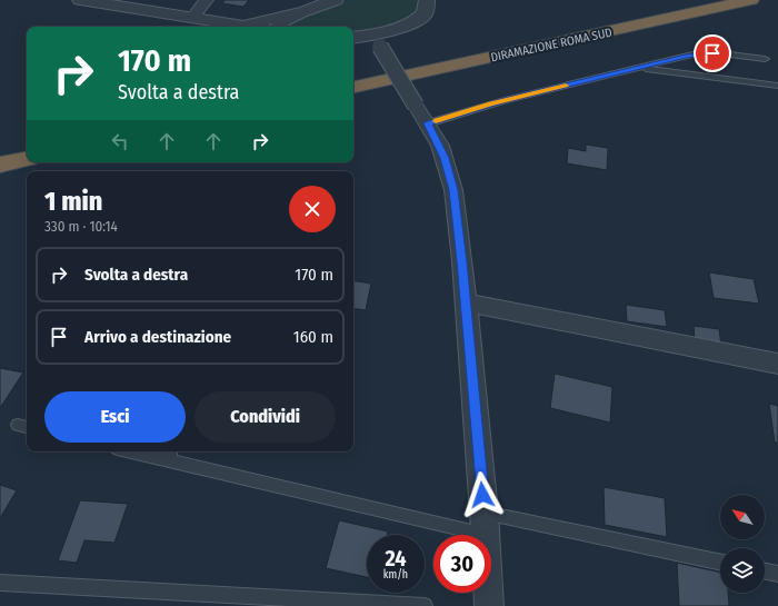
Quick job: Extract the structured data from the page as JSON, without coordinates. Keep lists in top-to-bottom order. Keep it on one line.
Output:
{"streets":{"highway":["DIRAMAZIONE ROMA SUD"]},"north":"top left","page":{"turn":["170 m","Svolta a destra"],"heading":["1 min","330 m · 10:14"],"list":[{"name":"Svolta a destra","value":"170 m"},{"name":"Arrivo a destinazione","value":"160 m"}],"buttons":["Esci","Condividi"],"speed":"24 km/h","limit":"30"}}
